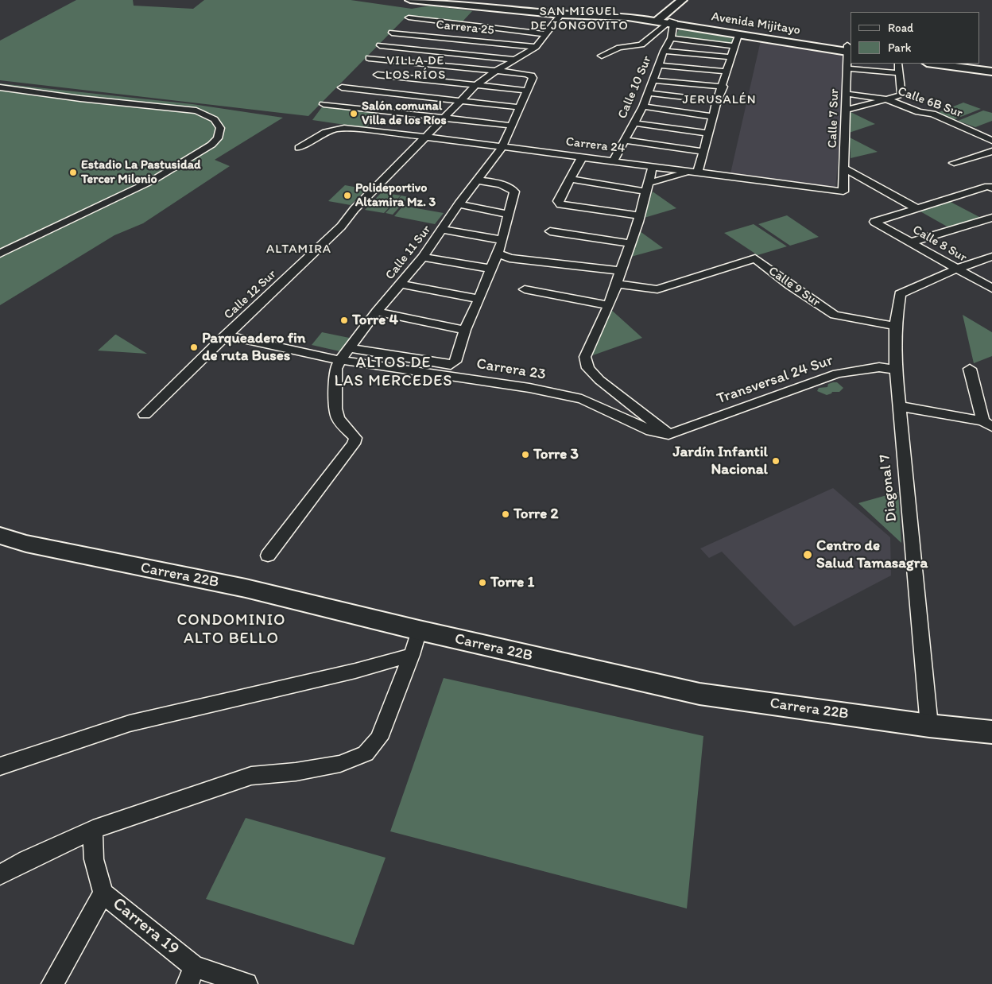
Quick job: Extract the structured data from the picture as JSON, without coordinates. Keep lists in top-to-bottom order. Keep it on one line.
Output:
{"streets":{"street":["Avenida Mijitayo","Carrera 25","Calle 10 Sur","Calle 6B Sur","Calle 7 Sur","Carrera 24","Calle 8 Sur","Calle 11 Sur","Calle 9 Sur","Calle 12 Sur","Carrera 23","Transversal 24 Sur","Diagonal 7","Carrera 22B","Carrera 19"]},"crossings":[["Avenida Mijitayo","Calle 10 Sur"],["Avenida Mijitayo","Calle 7 Sur"],["Carrera 25","Calle 12 Sur"],["Calle 10 Sur","Carrera 24"],["Calle 7 Sur","Carrera 24"],["Carrera 24","Calle 11 Sur"],["Carrera 24","Calle 12 Sur"],["Calle 8 Sur","Diagonal 7"],["Calle 11 Sur","Calle 12 Sur"],["Calle 11 Sur","Carrera 23"],["Calle 9 Sur","Diagonal 7"],["Calle 12 Sur","Carrera 23"],["Carrera 23","Transversal 24 Sur"],["Transversal 24 Sur","Diagonal 7"],["Diagonal 7","Carrera 22B"]],"districts":["SAN MIGUEL DE JONGOVITO","VILLA DE LOS RÍOS","JERUSALÉN","ALTAMIRA","ALTOS DE LAS MERCEDES","CONDOMINIO ALTO BELLO"],"places":["Salón comunal Villa de los Ríos","Estadio La Pastusidad Tercer Milenio","Polideportivo Altamira Mz. 3","Torre 4","Parqueadero fin de ruta Buses","Torre 3","Jardín Infantil Nacional","Torre 2","Centro de Salud Tamasagra","Torre 1"],"legend":["Road","Park"]}
